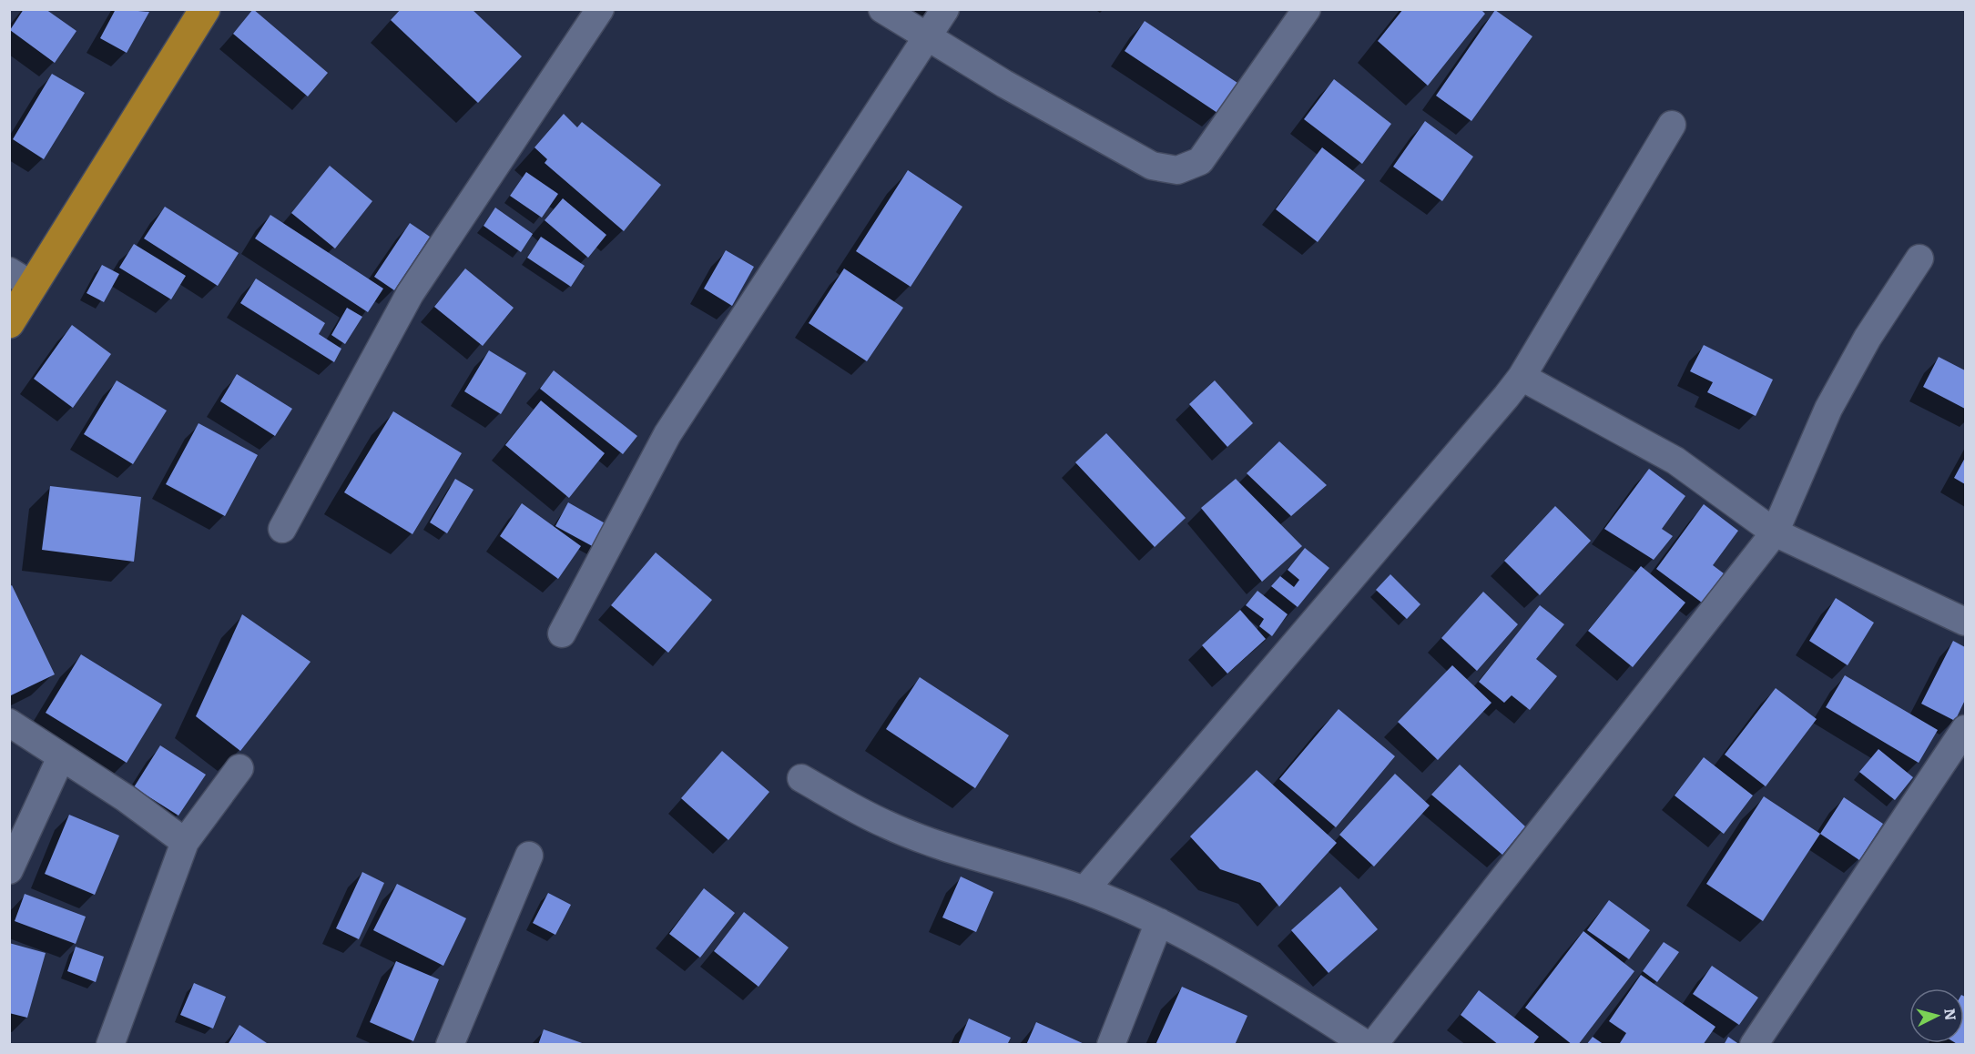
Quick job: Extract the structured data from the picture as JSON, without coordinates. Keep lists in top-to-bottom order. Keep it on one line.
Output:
{"north":"right"}
